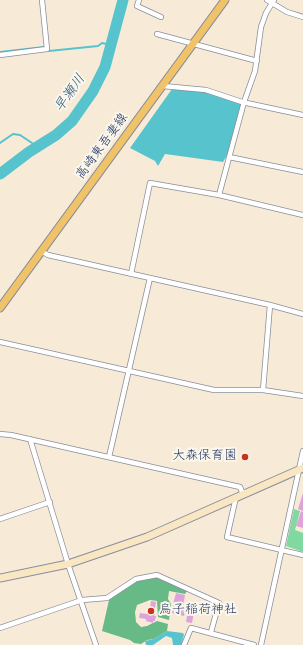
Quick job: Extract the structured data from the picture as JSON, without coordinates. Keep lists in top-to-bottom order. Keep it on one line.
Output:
{"streets":{"main road":["高崎東吾妻線"]},"water":["早瀬川"],"places":["大森保育園","烏子稲荷神社"]}
